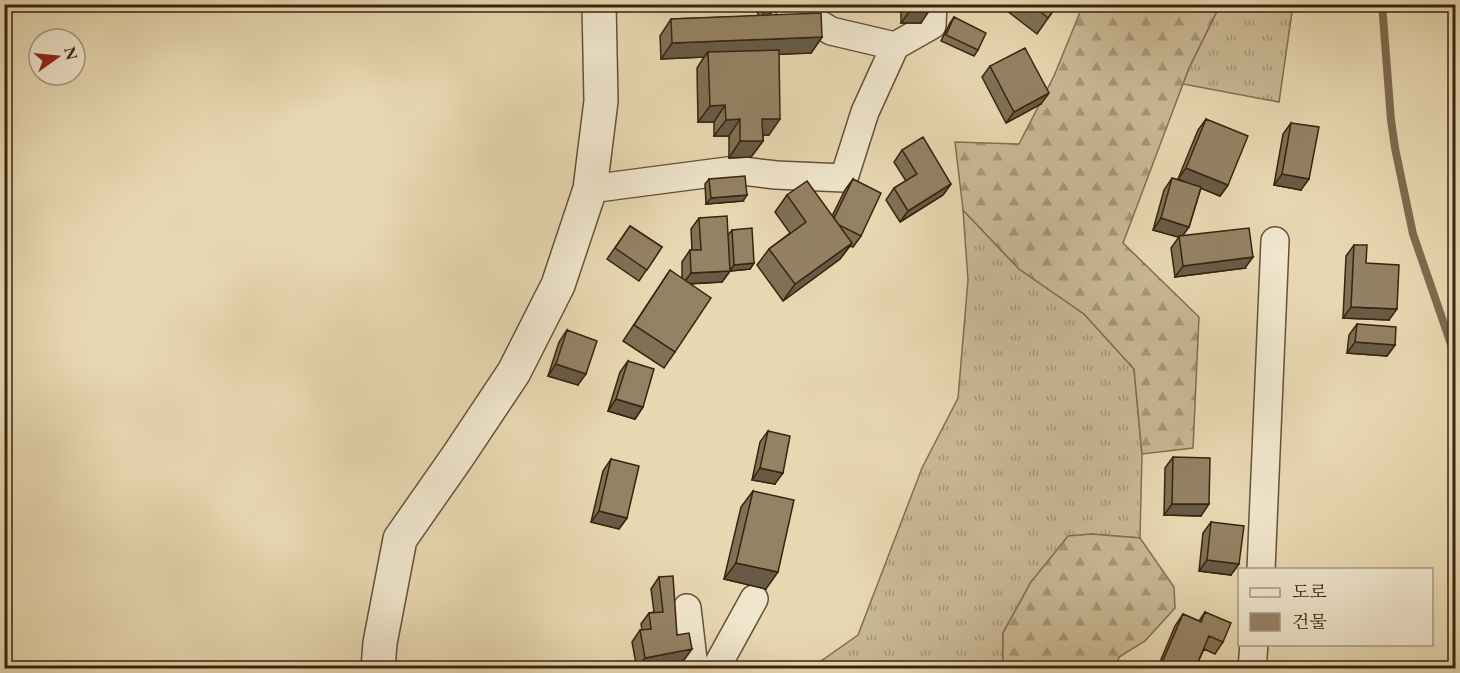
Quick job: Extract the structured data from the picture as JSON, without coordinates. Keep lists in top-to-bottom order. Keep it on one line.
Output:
{"legend":["도로","건물"],"north":"right"}
